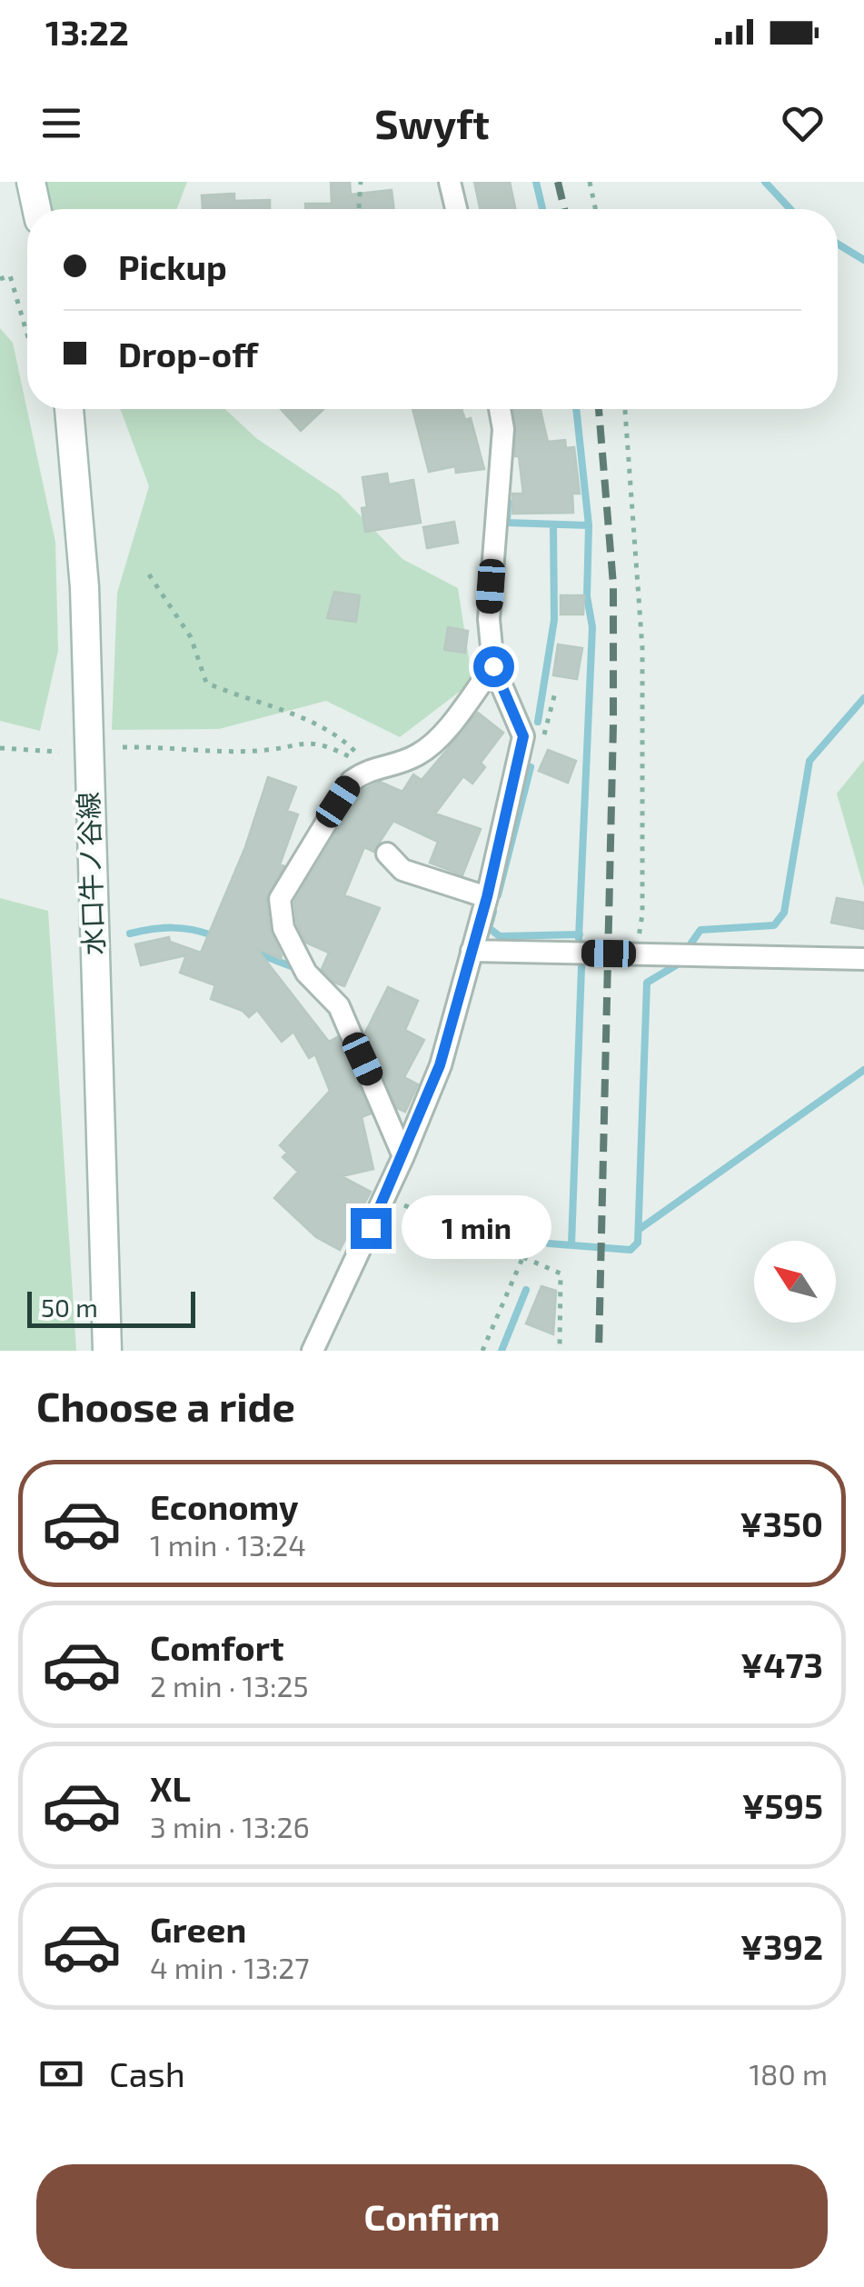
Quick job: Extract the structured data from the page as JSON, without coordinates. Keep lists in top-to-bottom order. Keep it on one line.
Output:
{"streets":{"main road":["水口牛ノ谷線"]},"scale_bar":"50 m","north":"top left","page":{"status":"13:22","header":"Swyft","banner":["Pickup","Drop-off"],"bubble":"1 min","scale":"50 m","heading":"Choose a ride","list":[{"name":"Economy","note":"1 min · 13:24","value":"¥350"},{"name":"Comfort","note":"2 min · 13:25","value":"¥473"},{"name":"XL","note":"3 min · 13:26","value":"¥595"},{"name":"Green","note":"4 min · 13:27","value":"¥392"}],"pay":["Cash","180 m"],"buttons":"Confirm"}}
